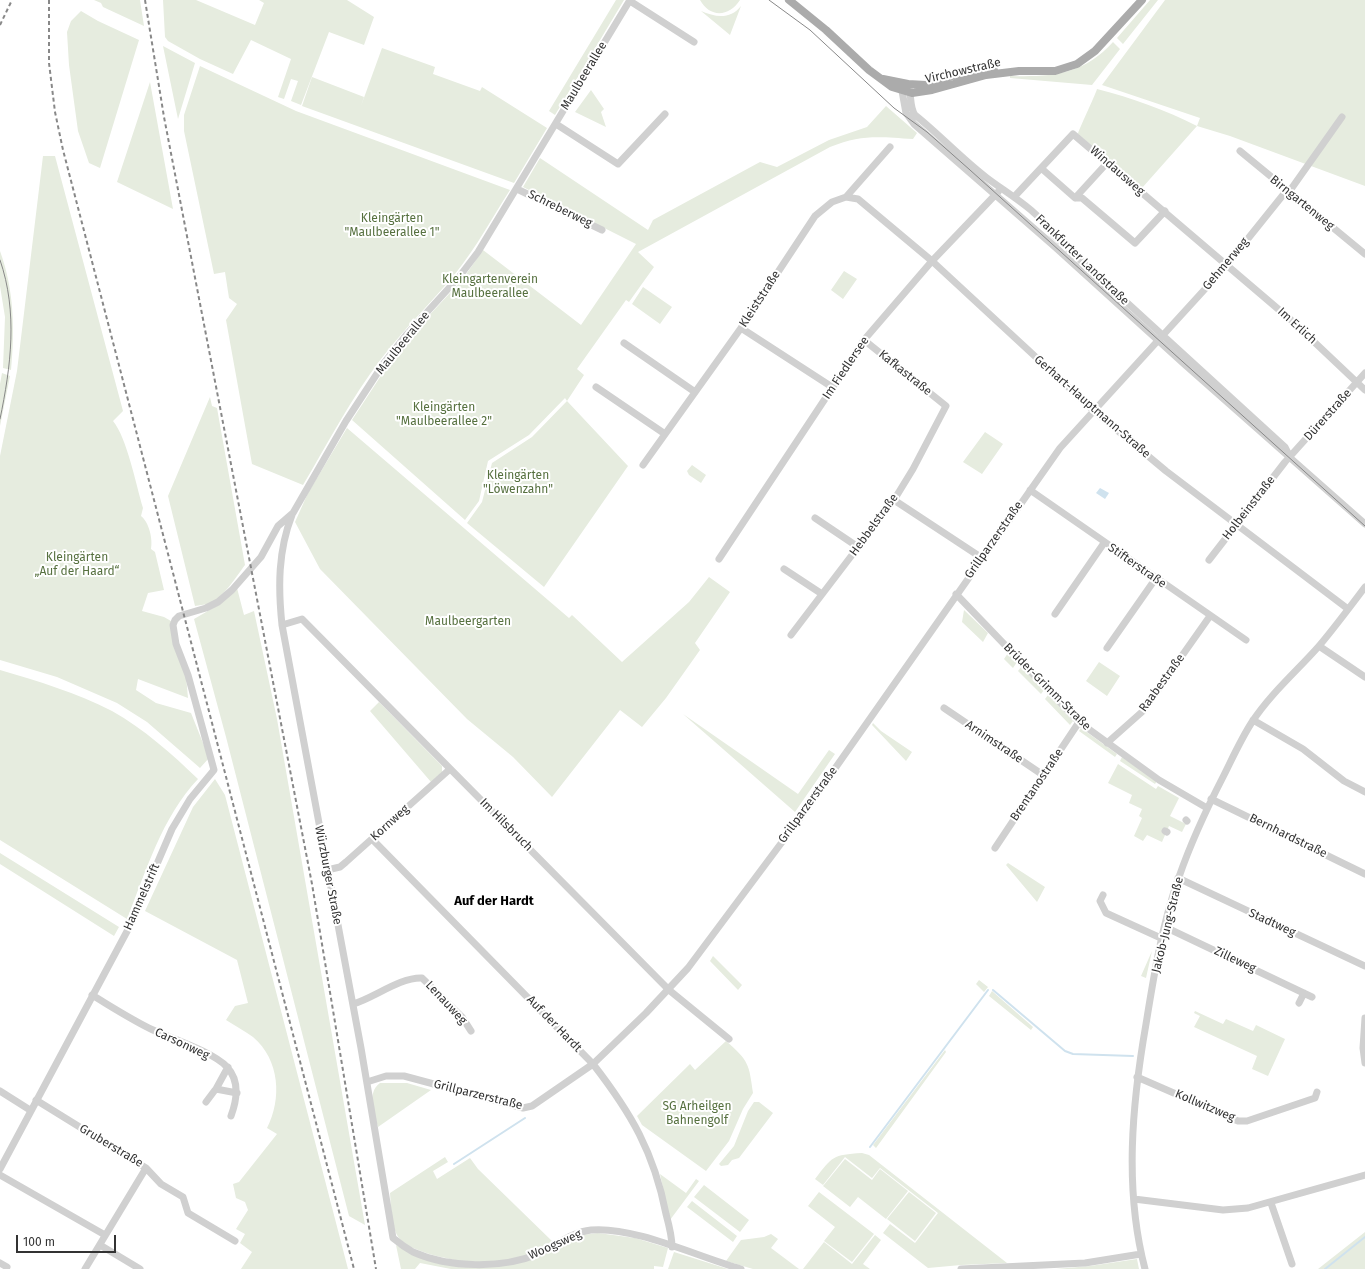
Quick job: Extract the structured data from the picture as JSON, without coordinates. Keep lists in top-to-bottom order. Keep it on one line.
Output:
{"streets":{"main road":["Virchowstraße"],"street":["Maulbeerallee","Windausweg","Birngartenweg","Schreberweg","Frankfurter Landstraße","Gehmerweg","Kleiststraße","Im Erlich","Im Fiedlersee","Kafkastraße","Gerhart-Hauptmann-Straße","Dürerstraße","Holbeinstraße","Hebbelstraße","Grillparzerstraße","Stifterstraße","Raabestraße","Brüder-Grimm-Straße","Arnimstraße","Brentanostraße","Kornweg","Im Hilsbruch","Bernhardstraße","Würzburger Straße","Hammelstrift","Stadtweg","Jakob-Jung-Straße","Zilleweg","Lenauweg","Auf der Hardt","Carsonweg","Kollwitzweg","Gruberstraße","Woogsweg"]},"crossings":[["Virchowstraße","Frankfurter Landstraße"],["Maulbeerallee","Schreberweg"],["Maulbeerallee","Würzburger Straße"],["Maulbeerallee","Hammelstrift"],["Windausweg","Frankfurter Landstraße"],["Windausweg","Gehmerweg"],["Windausweg","Im Erlich"],["Birngartenweg","Gehmerweg"],["Frankfurter Landstraße","Gehmerweg"],["Frankfurter Landstraße","Im Fiedlersee"],["Frankfurter Landstraße","Dürerstraße"],["Frankfurter Landstraße","Holbeinstraße"],["Frankfurter Landstraße","Grillparzerstraße"],["Gehmerweg","Im Erlich"],["Gehmerweg","Grillparzerstraße"],["Kleiststraße","Gerhart-Hauptmann-Straße"],["Im Erlich","Dürerstraße"],["Im Fiedlersee","Kafkastraße"],["Im Fiedlersee","Gerhart-Hauptmann-Straße"],["Kafkastraße","Hebbelstraße"],["Gerhart-Hauptmann-Straße","Holbeinstraße"],["Gerhart-Hauptmann-Straße","Grillparzerstraße"],["Gerhart-Hauptmann-Straße","Jakob-Jung-Straße"],["Dürerstraße","Holbeinstraße"],["Grillparzerstraße","Stifterstraße"],["Grillparzerstraße","Brüder-Grimm-Straße"],["Grillparzerstraße","Im Hilsbruch"],["Grillparzerstraße","Würzburger Straße"],["Grillparzerstraße","Auf der Hardt"],["Stifterstraße","Raabestraße"],["Raabestraße","Brüder-Grimm-Straße"],["Brüder-Grimm-Straße","Brentanostraße"],["Brüder-Grimm-Straße","Jakob-Jung-Straße"],["Arnimstraße","Brentanostraße"],["Kornweg","Im Hilsbruch"],["Kornweg","Würzburger Straße"],["Kornweg","Auf der Hardt"],["Im Hilsbruch","Würzburger Straße"],["Bernhardstraße","Jakob-Jung-Straße"],["Würzburger Straße","Lenauweg"],["Würzburger Straße","Woogsweg"],["Hammelstrift","Carsonweg"],["Hammelstrift","Gruberstraße"],["Stadtweg","Jakob-Jung-Straße"],["Jakob-Jung-Straße","Zilleweg"],["Jakob-Jung-Straße","Kollwitzweg"],["Auf der Hardt","Woogsweg"]],"districts":["Auf der Hardt"],"parks":["Kleingärten \"Maulbeerallee 1\"","Kleingartenverein Maulbeerallee","Kleingärten \"Maulbeerallee 2\"","Kleingärten \"Löwenzahn\"","Kleingärten „Auf der Haard“","Maulbeergarten","SG Arheilgen Bahnengolf"],"scale_bar":"100 m"}
